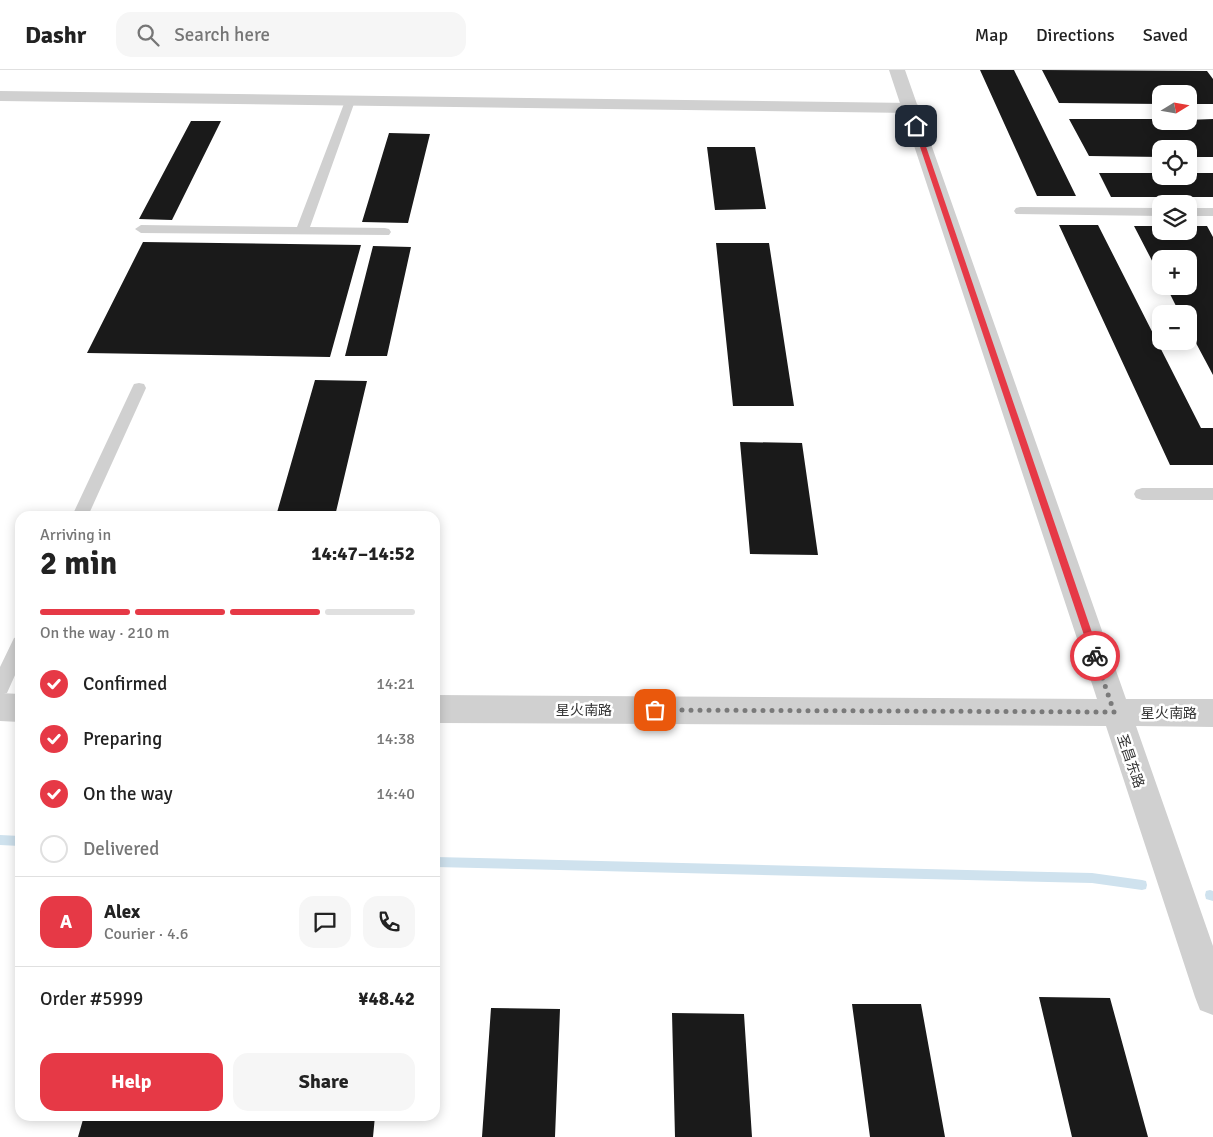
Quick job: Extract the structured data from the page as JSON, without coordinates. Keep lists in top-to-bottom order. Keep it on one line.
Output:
{"streets":{"street":["星火南路","圣昌东路"]},"crossings":[["星火南路","圣昌东路"]],"north":"right","page":{"header":"Dashr","search":"Search here","nav":["Map","Directions","Saved"],"map_buttons":["+","−"],"heading":["2 min","Arriving in","14:47–14:52"],"panel":["Alex","Courier · 4.6","Order #5999","¥48.42"],"bar":"On the way · 210 m","list":[["Confirmed","14:21"],["Preparing","14:38"],["On the way","14:40"],"Delivered"],"round":"A","buttons":["Help","Share"]}}
